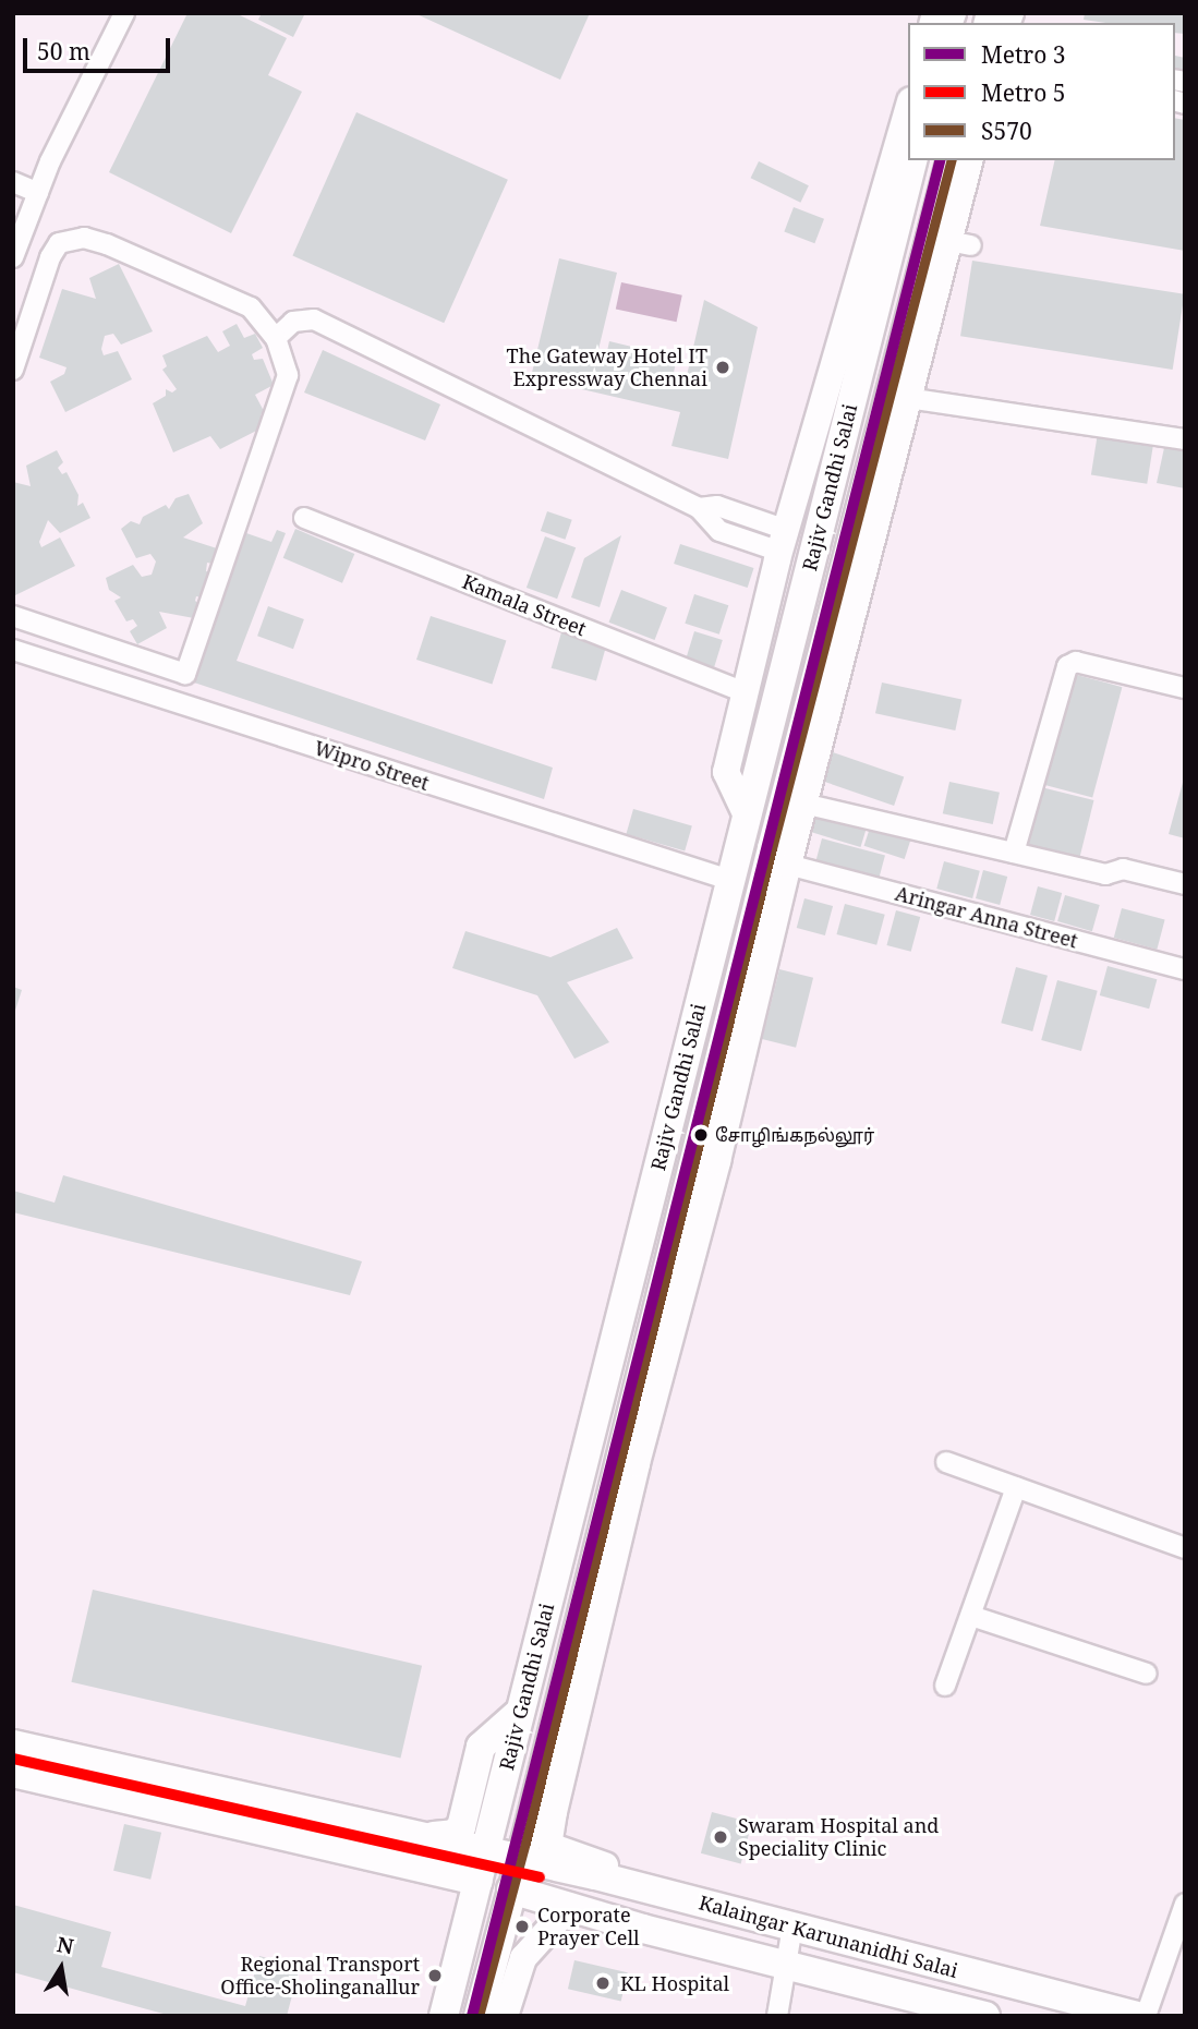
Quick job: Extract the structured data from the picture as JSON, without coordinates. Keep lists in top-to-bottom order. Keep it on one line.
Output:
{"streets":{"main road":["Rajiv Gandhi Salai","Kalaingar Karunanidhi Salai"],"street":["Kamala Street","Wipro Street","Aringar Anna Street"]},"crossings":[["Rajiv Gandhi Salai","Wipro Street"],["Rajiv Gandhi Salai","Kalaingar Karunanidhi Salai"]],"places":["The Gateway Hotel IT Expressway Chennai","சோழிங்கநல்லூர்","Swaram Hospital and Speciality Clinic","Corporate Prayer Cell","Regional Transport Office-Sholinganallur","KL Hospital"],"lines":["metro line 3","transit line S570","metro line 5"],"legend":["Metro 3","Metro 5","S570"],"scale_bar":"50 m","north":"top"}
